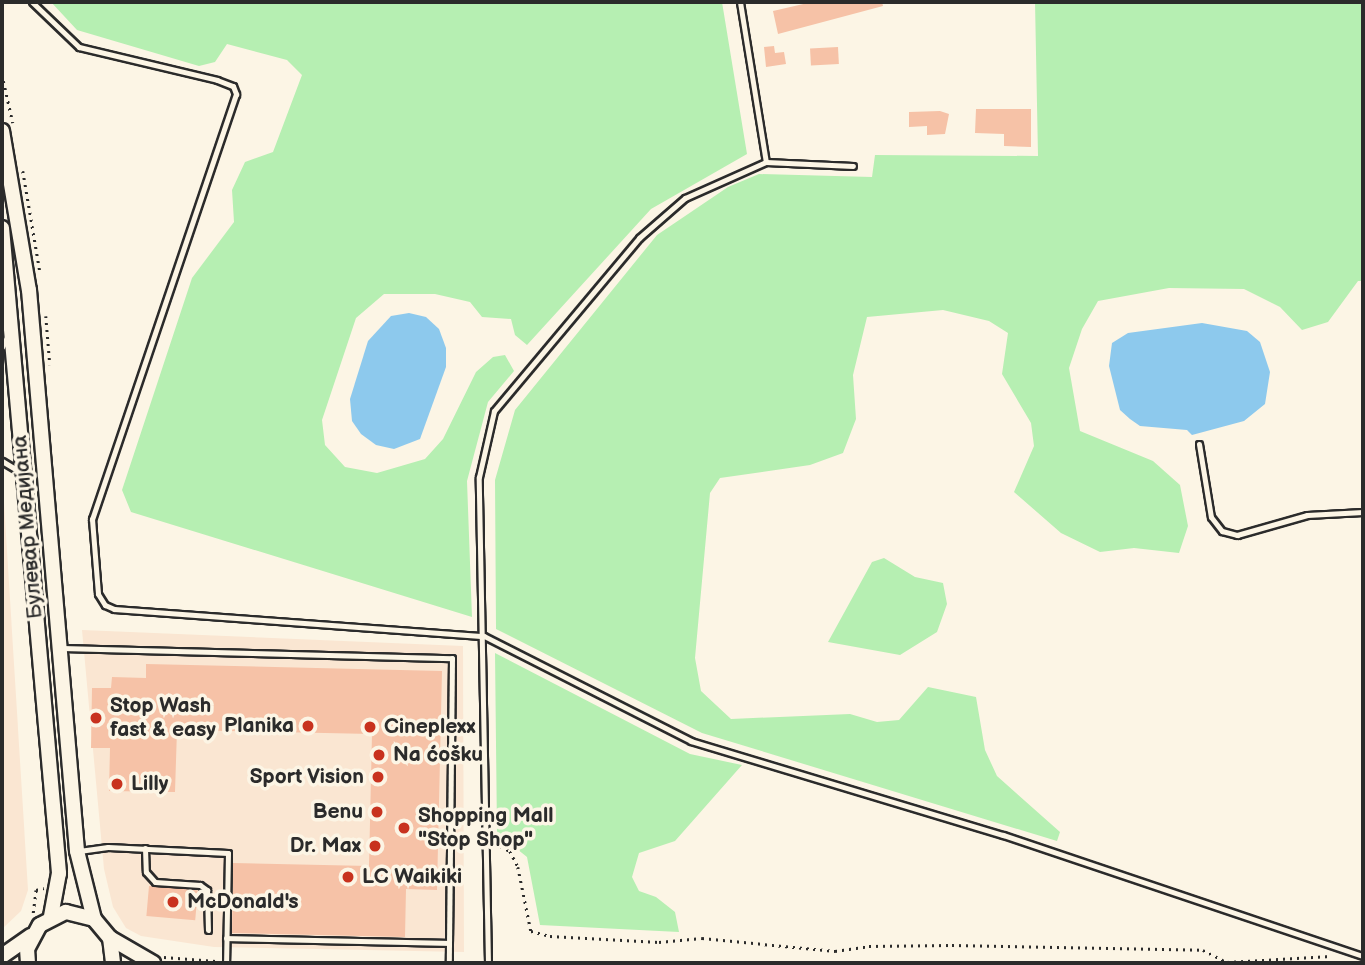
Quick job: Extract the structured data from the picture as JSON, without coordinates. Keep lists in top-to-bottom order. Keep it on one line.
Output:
{"streets":{"main road":["Булевар Медијана"]},"places":["Stop Wash fast & easy","Planika","Cineplexx","Na ćošku","Sport Vision","Lilly","Benu","Shopping Mall \"Stop Shop\"","Dr. Max","LC Waikiki","McDonald's"]}
